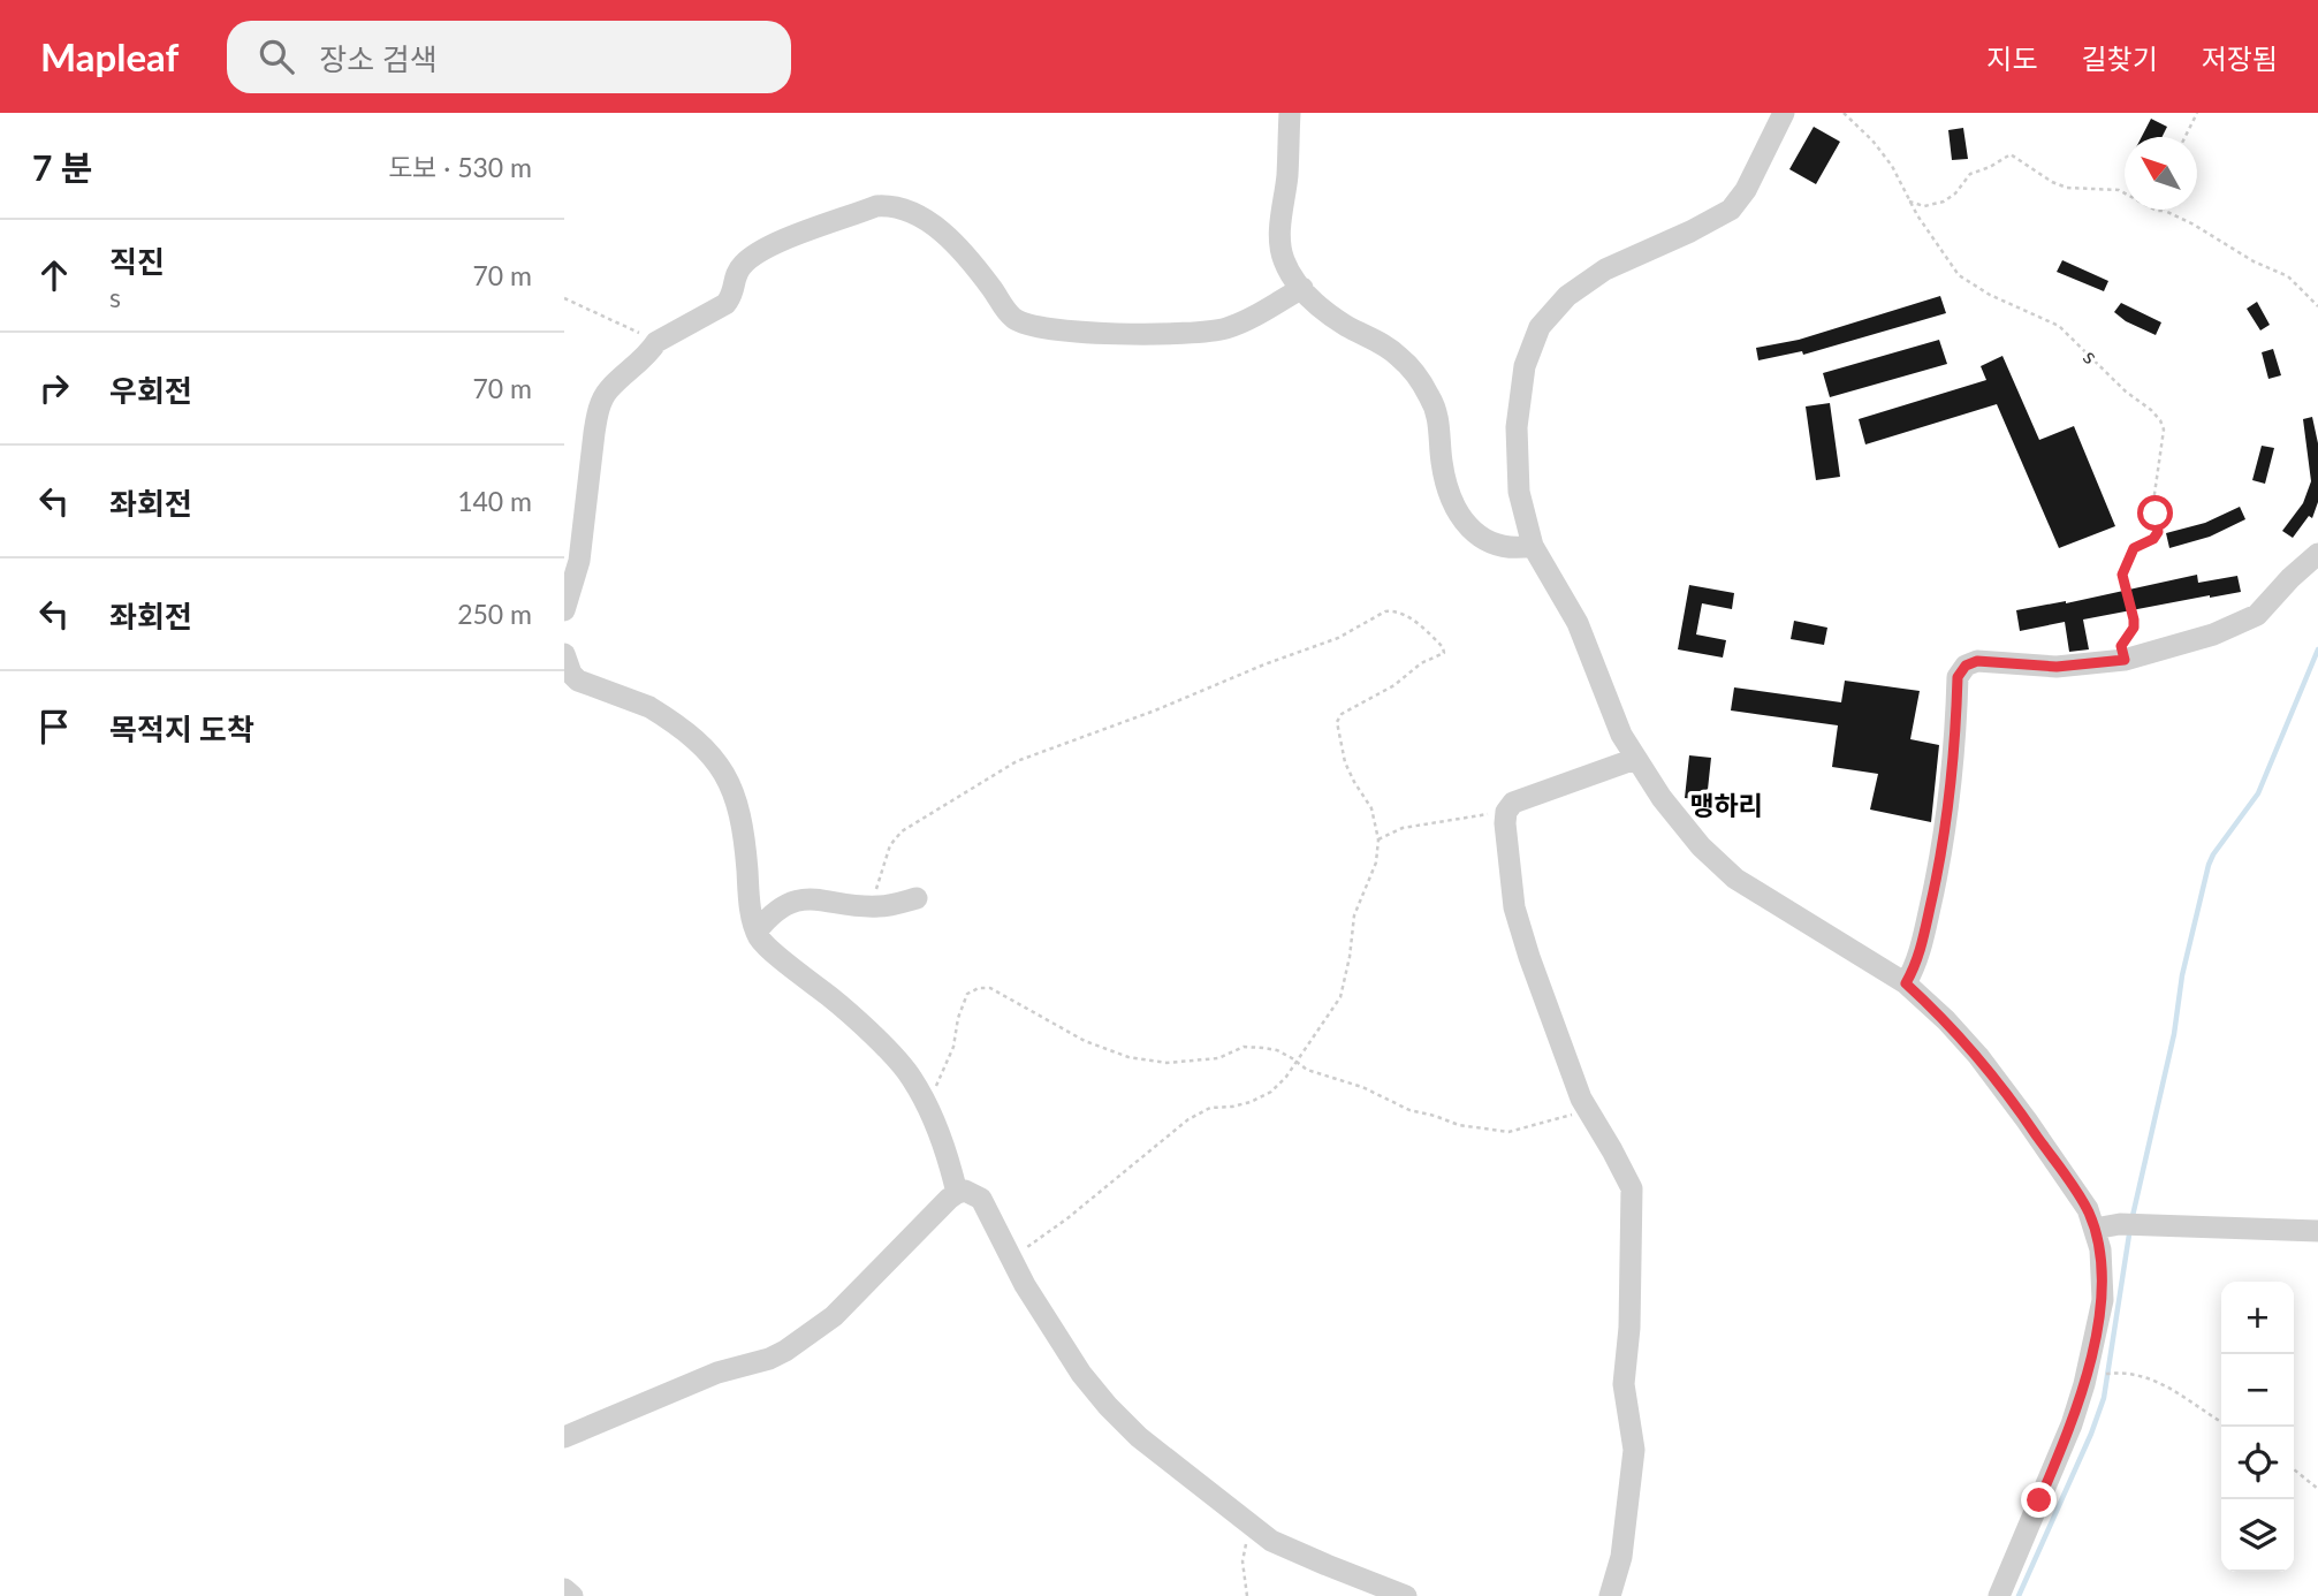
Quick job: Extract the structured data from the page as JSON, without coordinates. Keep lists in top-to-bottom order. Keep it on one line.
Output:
{"streets":{"path":["s"]},"districts":["맹하리"],"north":"top left","page":{"header":"Mapleaf","search":"장소 검색","nav":["지도","길찾기","저장됨"],"heading":["7 분","도보 · 530 m"],"list":[["직진","s","70 m"],["우회전","70 m"],["좌회전","140 m"],["좌회전","250 m"],"목적지 도착"],"map_buttons":["+","−"]}}
